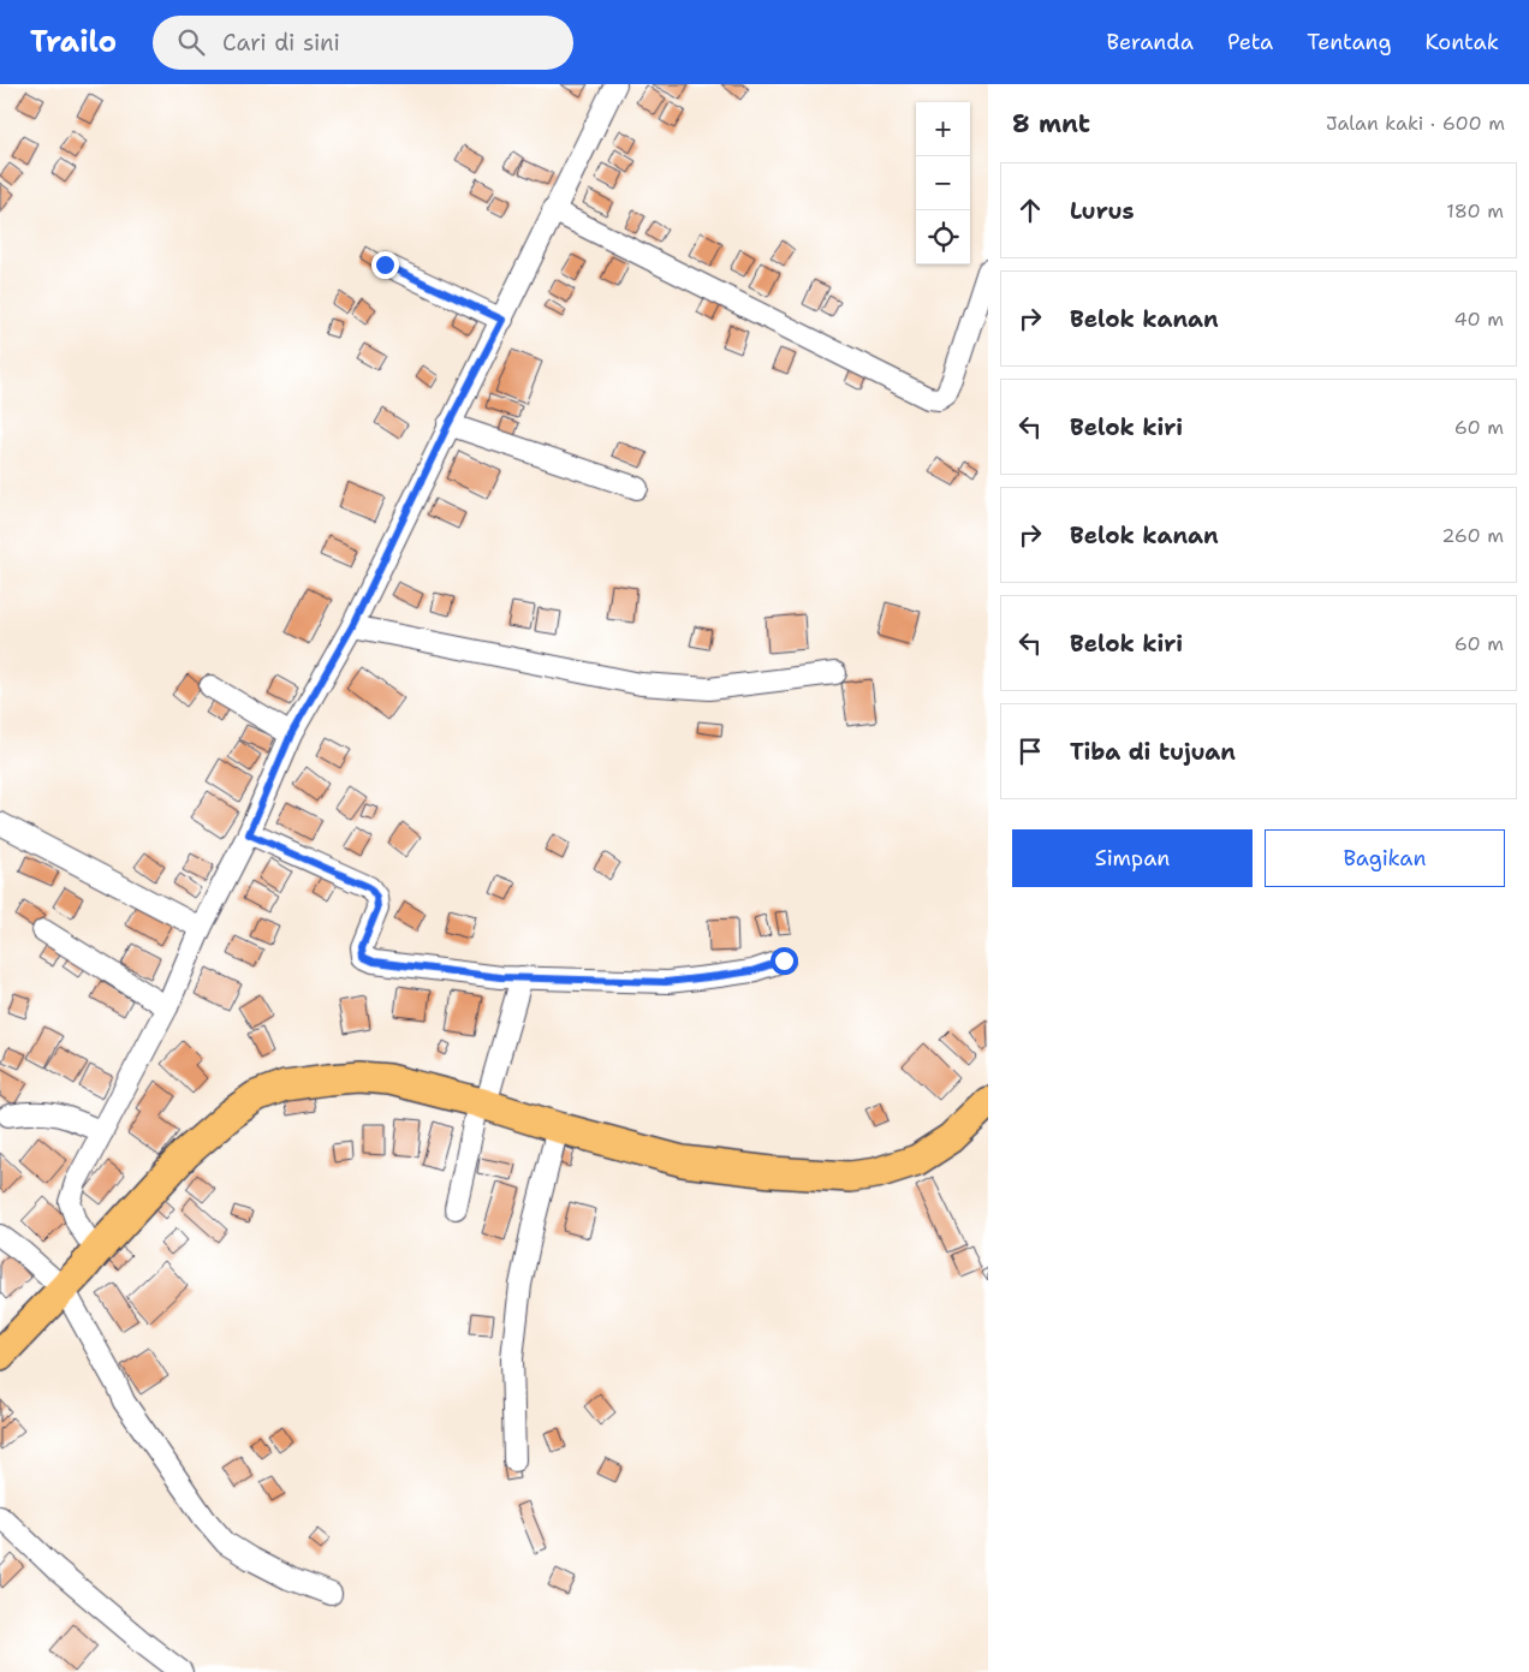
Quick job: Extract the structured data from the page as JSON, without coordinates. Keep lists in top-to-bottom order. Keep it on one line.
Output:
{"page":{"header":"Trailo","search":"Cari di sini","nav":["Beranda","Peta","Tentang","Kontak"],"heading":["8 mnt","Jalan kaki · 600 m"],"map_buttons":["+","−"],"list":[["Lurus","180 m"],["Belok kanan","40 m"],["Belok kiri","60 m"],["Belok kanan","260 m"],["Belok kiri","60 m"],"Tiba di tujuan"],"buttons":["Simpan","Bagikan"]}}
